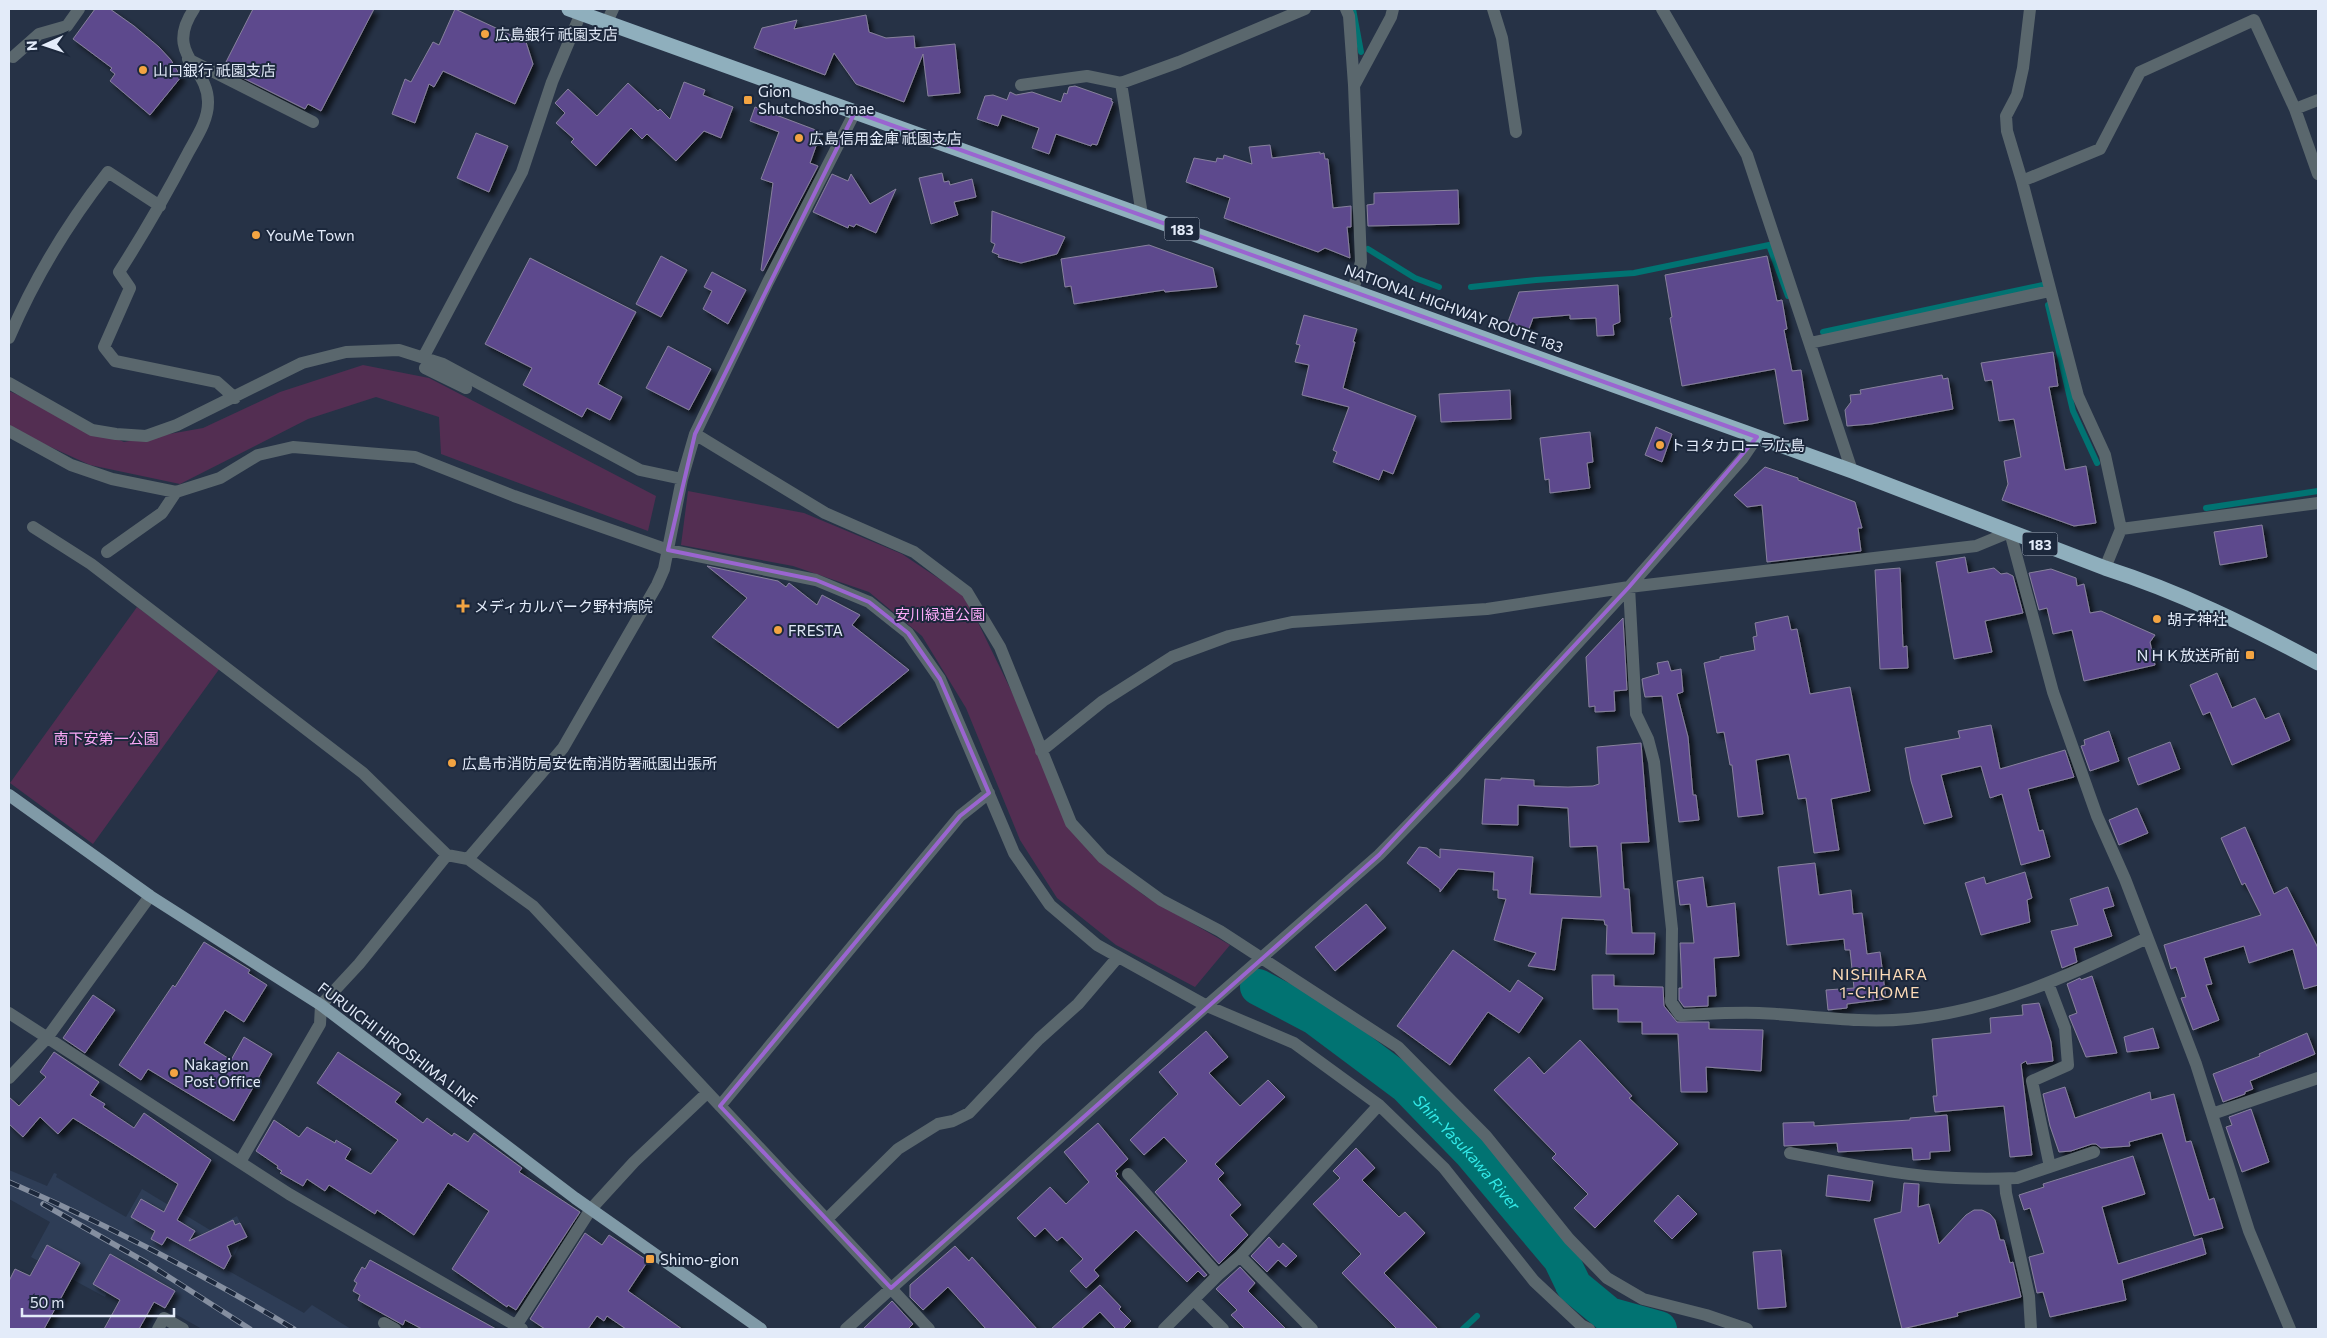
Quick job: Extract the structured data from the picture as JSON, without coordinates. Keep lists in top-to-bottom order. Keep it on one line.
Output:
{"streets":{"highway":["183","NATIONAL HIGHWAY ROUTE 183"],"main road":["FURUICHI HIROSHIMA LINE"]},"districts":["NISHIHARA 1-CHOME"],"water":["Shin-Yasukawa River"],"parks":["安川緑道公園","南下安第一公園"],"places":{"other":["広島銀行 祇園支店","山口銀行 祇園支店","広島信用金庫 祇園支店","YouMe Town","トヨタカローラ広島","胡子神社","FRESTA","広島市消防局安佐南消防署祇園出張所","Nakagion Post Office"],"transit":["Gion Shutchosho-mae","ＮＨＫ放送所前","Shimo-gion"],"health":["メディカルパーク野村病院"]},"scale_bar":"50 m","north":"left"}
